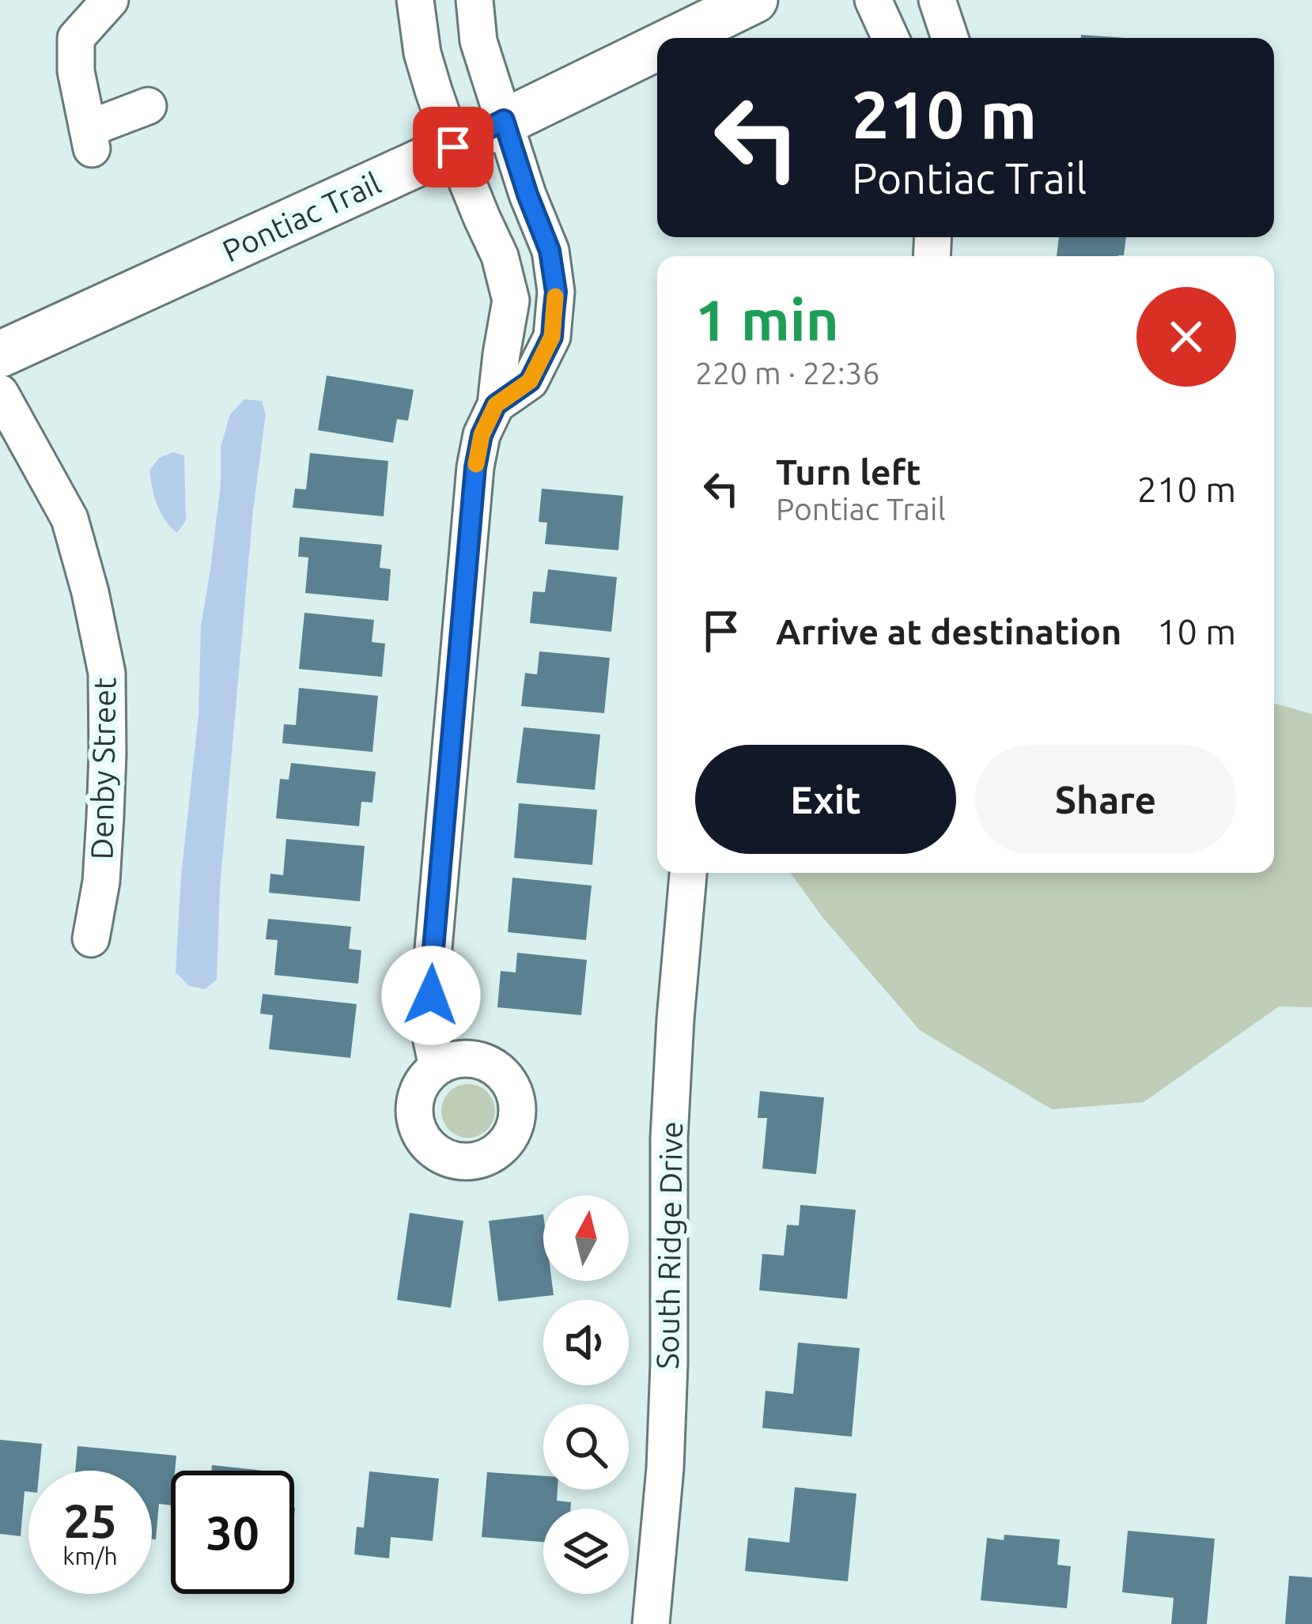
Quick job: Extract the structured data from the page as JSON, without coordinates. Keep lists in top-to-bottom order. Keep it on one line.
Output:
{"streets":{"main road":["Pontiac Trail"],"street":["Denby Street","South Ridge Drive"]},"north":"top","page":{"turn":["210 m","Pontiac Trail"],"heading":["1 min","220 m · 22:36"],"list":[{"name":"Turn left","note":"Pontiac Trail","value":"210 m"},{"name":"Arrive at destination","value":"10 m"}],"buttons":["Exit","Share"],"speed":"25 km/h","limit":"30"}}
